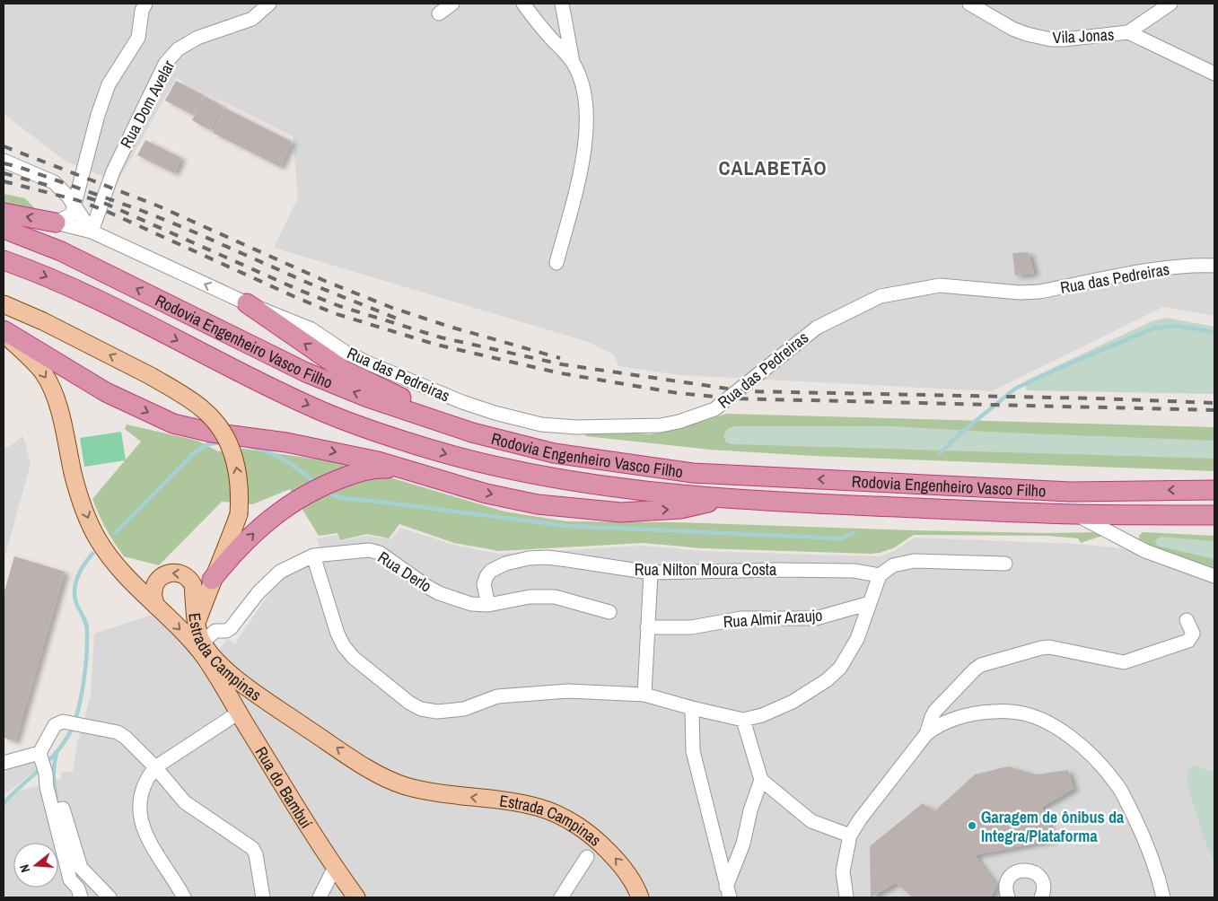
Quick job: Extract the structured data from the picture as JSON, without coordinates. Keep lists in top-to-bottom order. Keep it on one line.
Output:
{"streets":{"highway":["Rodovia Engenheiro Vasco Filho"],"main road":["Estrada Campinas","Rua do Bambuí"],"street":["Vila Jonas","Rua Dom Avelar","Rua das Pedreiras","Rua Nilton Moura Costa","Rua Derlo","Rua Almir Araujo"]},"crossings":[["Rua Dom Avelar","Rua das Pedreiras"],["Rua Nilton Moura Costa","Rua Derlo"],["Rua Derlo","Estrada Campinas"],["Estrada Campinas","Rua do Bambuí"]],"districts":["CALABETÃO"],"places":["Garagem de ônibus da Integra/Plataforma"],"north":"left"}
